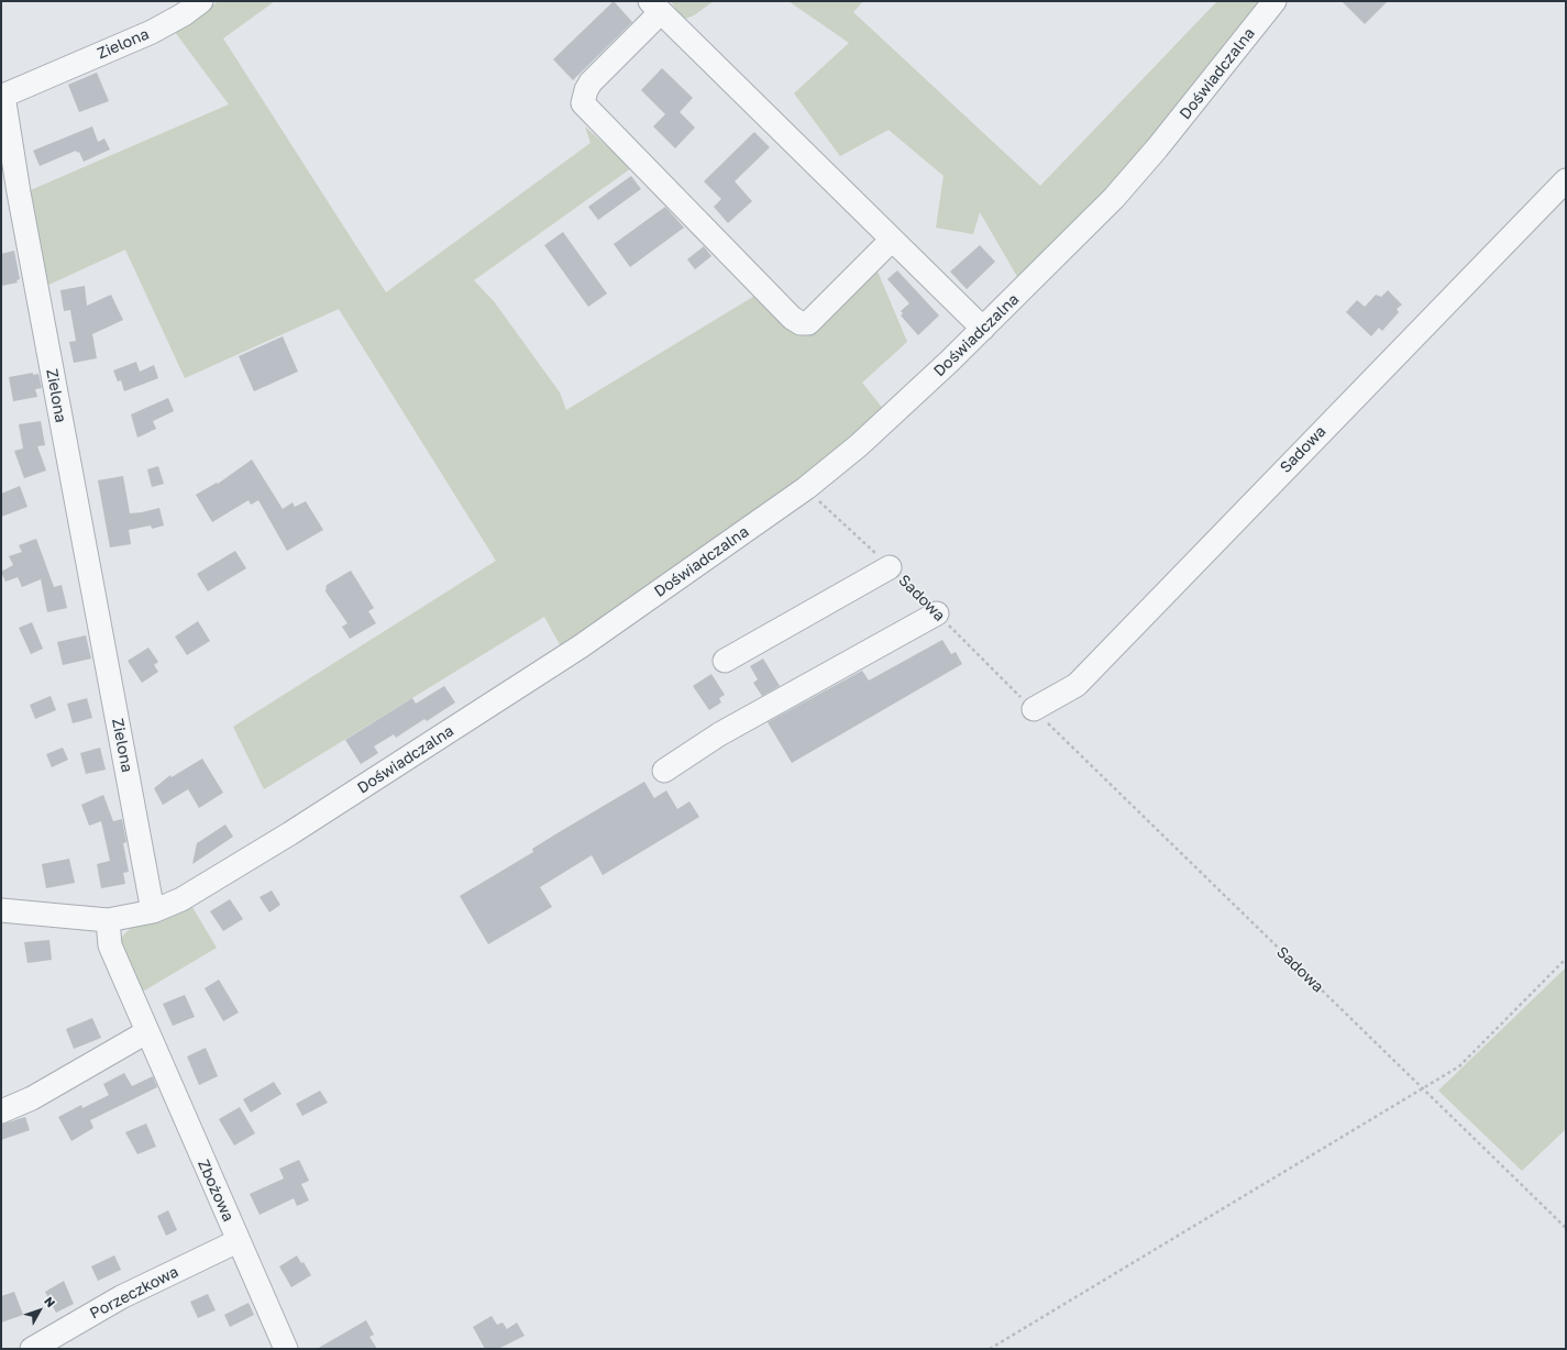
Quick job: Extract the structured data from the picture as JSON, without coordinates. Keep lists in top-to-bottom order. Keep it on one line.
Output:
{"streets":{"street":["Zielona","Doświadczalna","Sadowa","Zbożowa","Porzeczkowa"]},"crossings":[["Zielona","Doświadczalna"],["Doświadczalna","Sadowa"],["Doświadczalna","Zbożowa"],["Zbożowa","Porzeczkowa"]],"north":"top right"}
